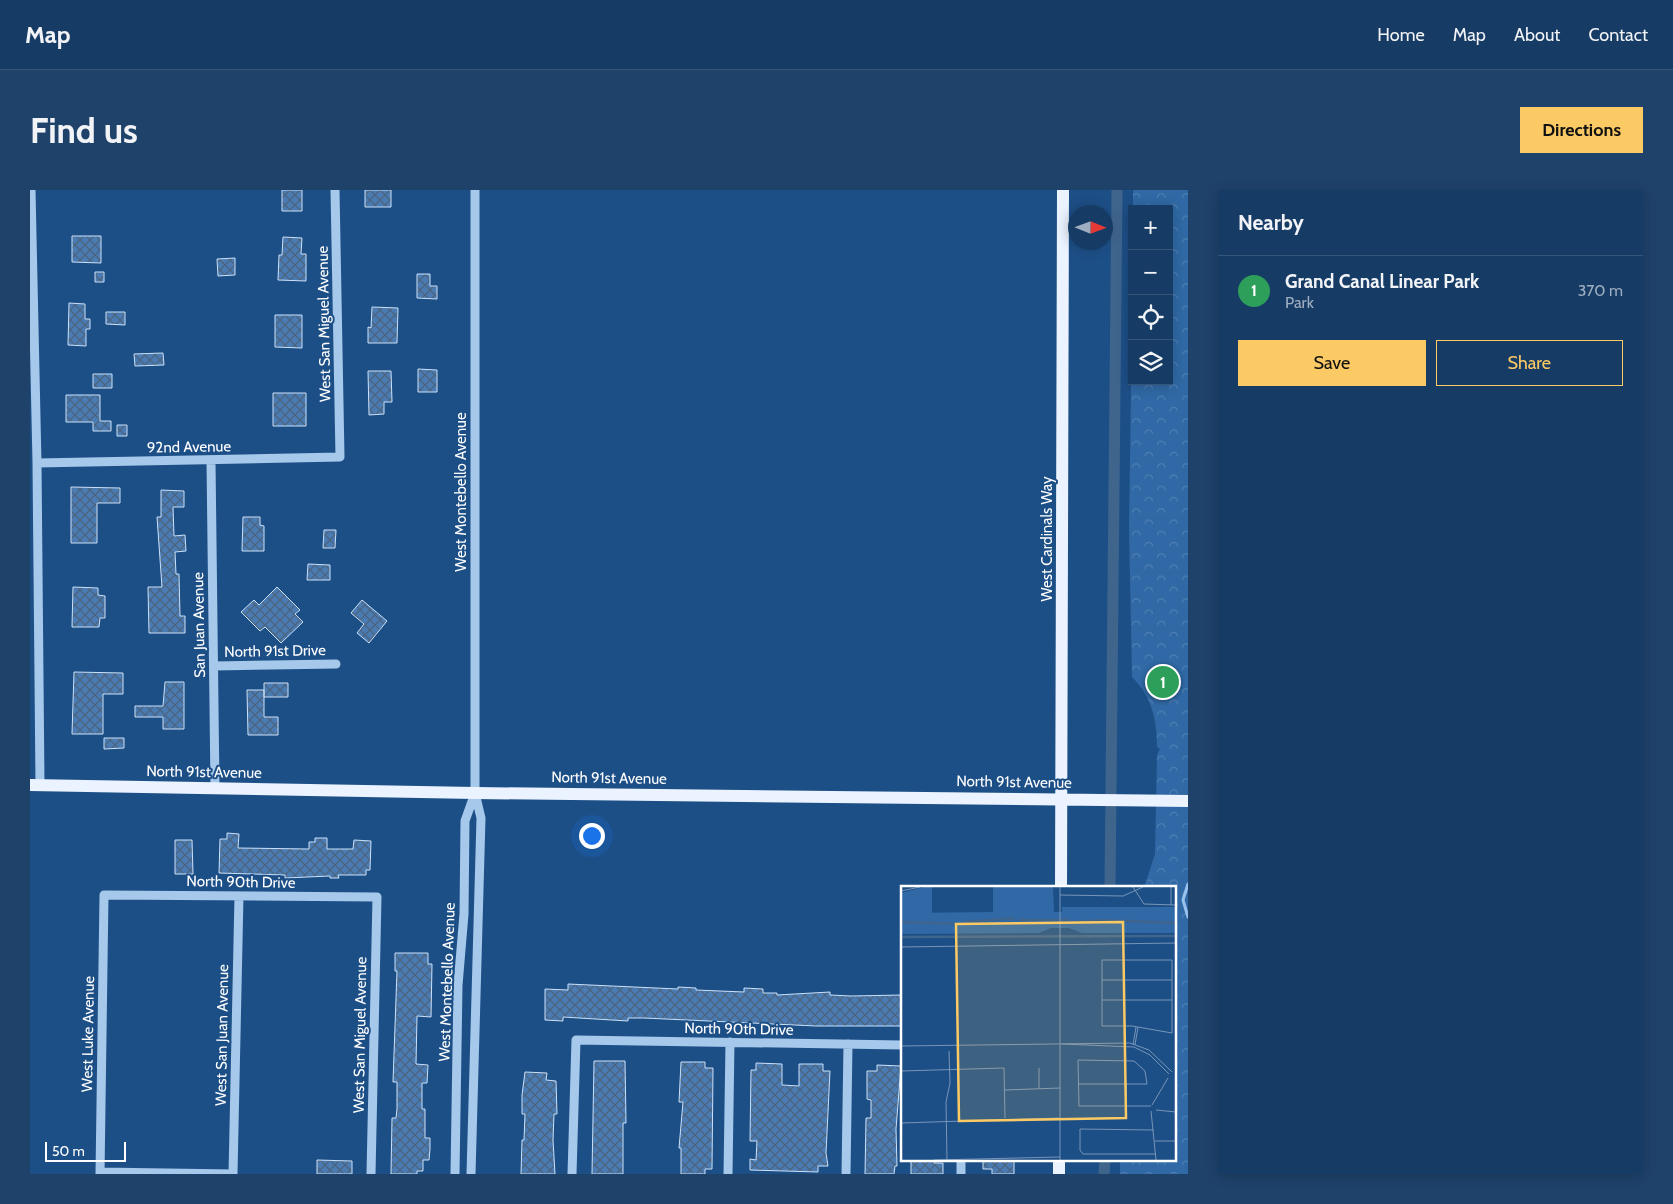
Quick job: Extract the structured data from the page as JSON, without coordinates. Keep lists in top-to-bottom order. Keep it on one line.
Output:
{"streets":{"main road":["West Cardinals Way","North 91st Avenue"],"street":["West San Miguel Avenue","92nd Avenue","West Montebello Avenue","San Juan Avenue","North 91st Drive","North 90th Drive","West Luke Avenue","West San Juan Avenue"]},"crossings":[["West San Miguel Avenue","92nd Avenue"],["West San Miguel Avenue","North 90th Drive"],["92nd Avenue","San Juan Avenue"],["West Montebello Avenue","North 91st Avenue"],["West Cardinals Way","North 91st Avenue"],["San Juan Avenue","North 91st Drive"],["San Juan Avenue","North 91st Avenue"],["North 90th Drive","West Luke Avenue"],["North 90th Drive","West San Juan Avenue"]],"scale_bar":"50 m","north":"right","page":{"header":"Map","nav":["Home","Map","About","Contact"],"buttons":["Directions",["Save","Share"]],"title":"Find us","heading":"Nearby","map_buttons":["+","−"],"list":[{"mark":"1","name":"Grand Canal Linear Park","note":"Park","value":"370 m"}],"pins":"1","scale":"50 m"}}
